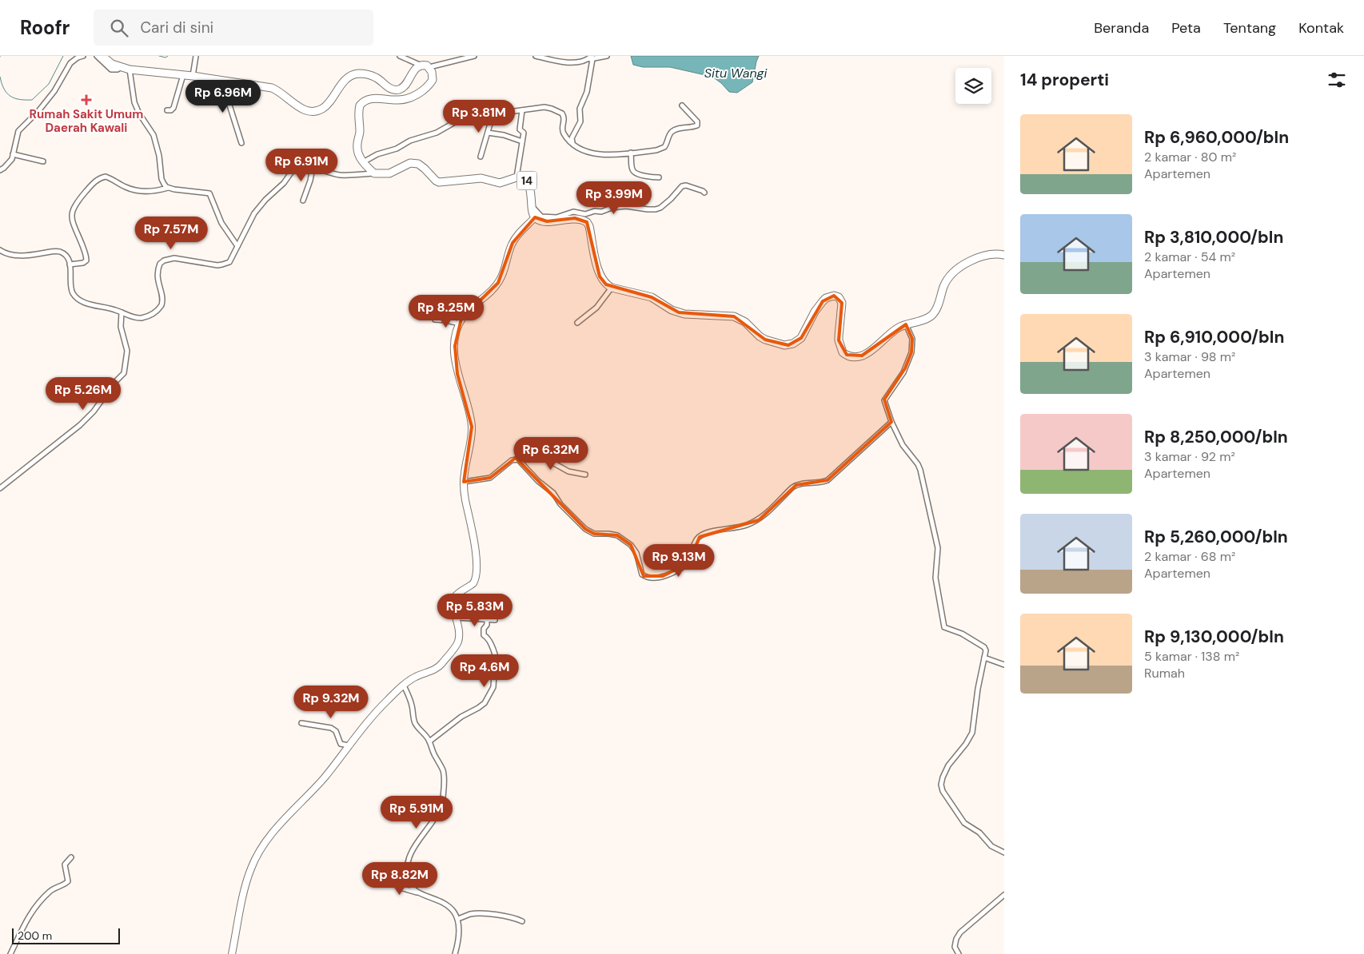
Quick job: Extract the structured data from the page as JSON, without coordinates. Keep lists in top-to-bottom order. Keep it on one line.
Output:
{"streets":{"highway":["14"]},"water":["Situ Wangi"],"places":{"health":["Rumah Sakit Umum Daerah Kawali"]},"scale_bar":"200 m","page":{"header":"Roofr","search":"Cari di sini","nav":["Beranda","Peta","Tentang","Kontak"],"heading":"14 properti","price":["Rp 6.96M","Rp 3.81M","Rp 6.91M","Rp 3.99M","Rp 7.57M","Rp 8.25M","Rp 5.26M","Rp 6.32M","Rp 9.13M","Rp 5.83M","Rp 4.6M","Rp 9.32M","Rp 5.91M","Rp 8.82M"],"list":[{"name":"Rp 6,960,000/bln","note":"2 kamar · 80 m² · Apartemen"},{"name":"Rp 3,810,000/bln","note":"2 kamar · 54 m² · Apartemen"},{"name":"Rp 6,910,000/bln","note":"3 kamar · 98 m² · Apartemen"},{"name":"Rp 8,250,000/bln","note":"3 kamar · 92 m² · Apartemen"},{"name":"Rp 5,260,000/bln","note":"2 kamar · 68 m² · Apartemen"},{"name":"Rp 9,130,000/bln","note":"5 kamar · 138 m² · Rumah"}],"scale":"200 m"}}
